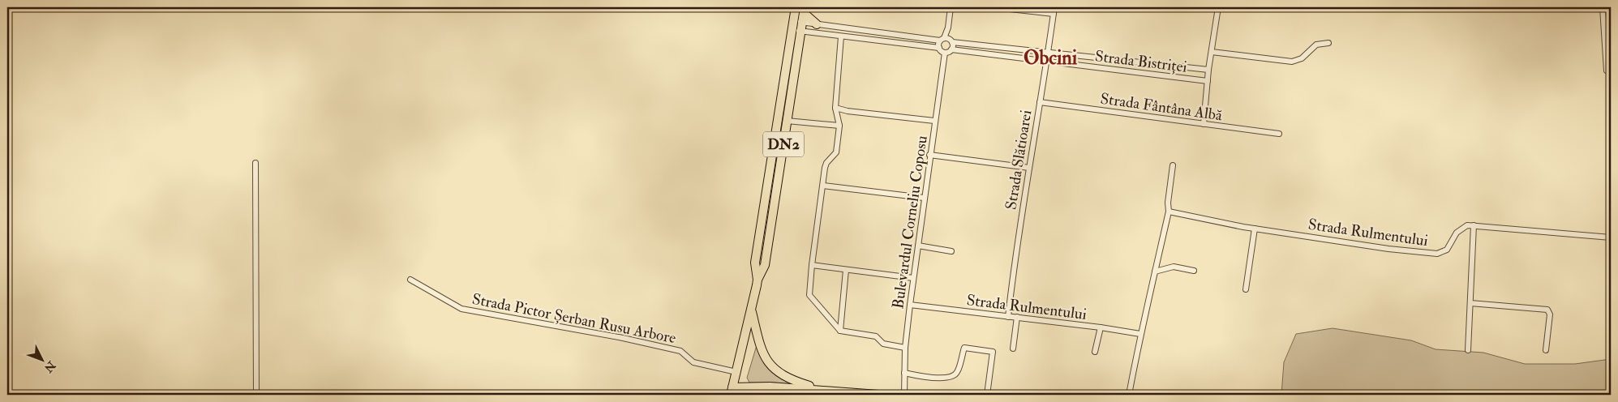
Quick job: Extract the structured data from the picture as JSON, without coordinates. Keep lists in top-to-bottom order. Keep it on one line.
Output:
{"streets":{"main road":["DN2"],"street":["Strada Bistriței","Strada Fântâna Albă","Strada Slătioarei","Bulevardul Corneliu Coposu","Strada Rulmentului","Strada Pictor Șerban Rusu Arbore"]},"crossings":[["Strada Bistriței","DN2"],["Strada Bistriței","Strada Slătioarei"],["Strada Fântâna Albă","Strada Slătioarei"],["DN2","Strada Pictor Șerban Rusu Arbore"],["Strada Slătioarei","Strada Rulmentului"],["Bulevardul Corneliu Coposu","Strada Rulmentului"]],"districts":["Obcini"],"north":"bottom right"}
